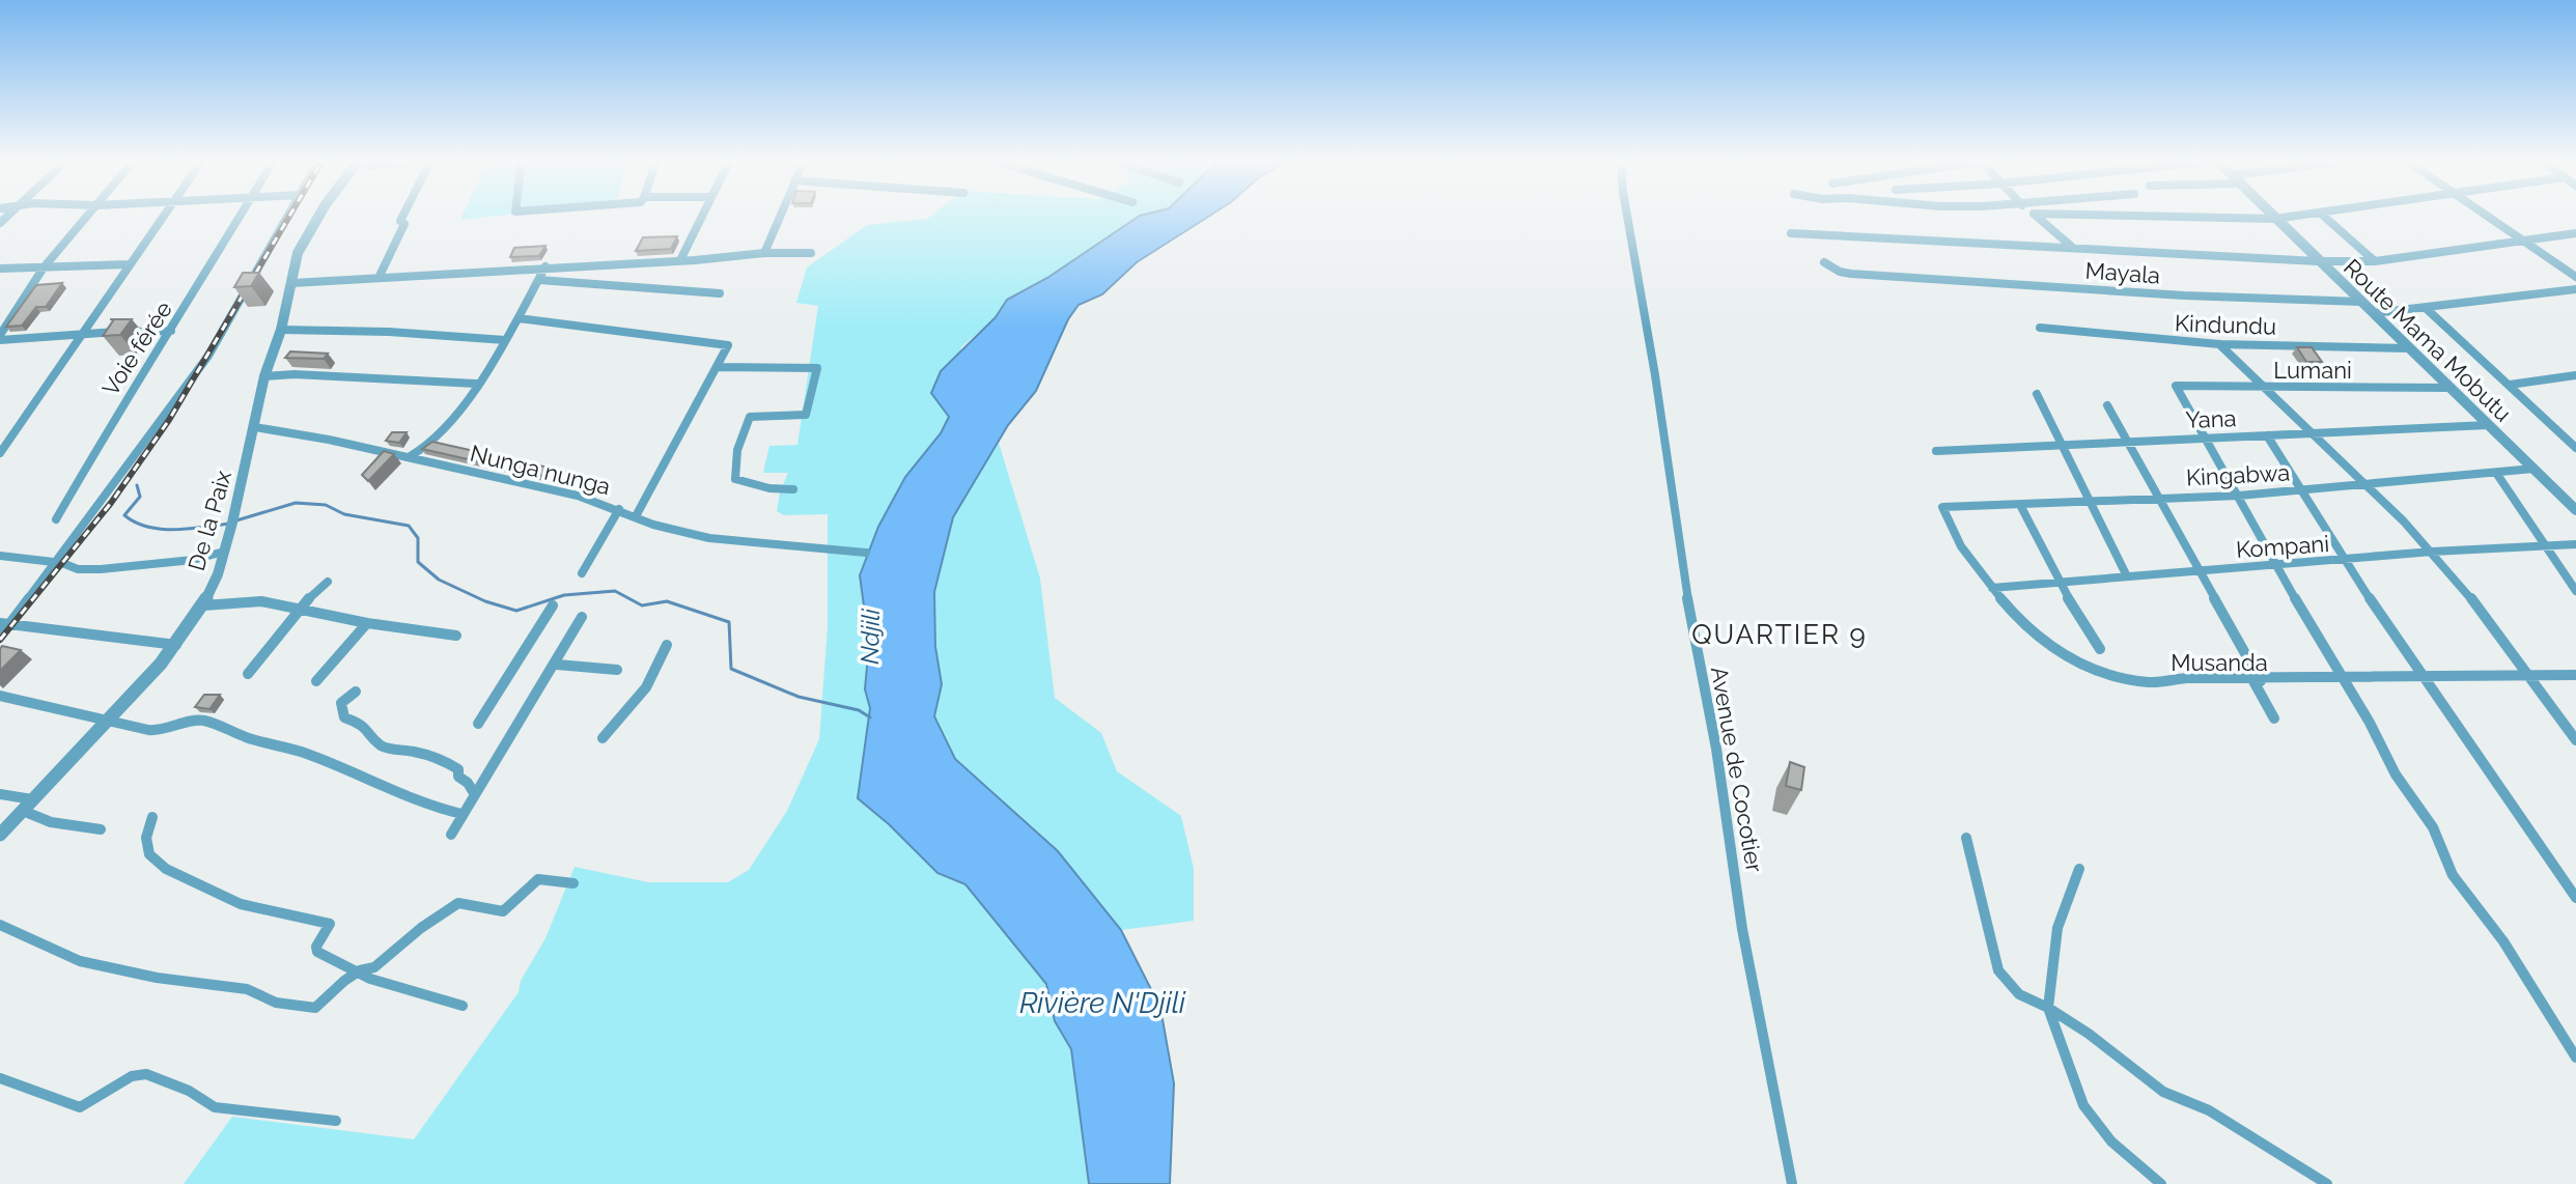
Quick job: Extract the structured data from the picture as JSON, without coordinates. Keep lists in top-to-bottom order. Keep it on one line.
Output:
{"streets":{"street":["Mayala","Kindundu","Route Mama Mobutu","Voie férée","Lumani","Yana","Nunga nunga","Kingabwa","De la Paix","Kompani","Musanda","Avenue de Cocotier"]},"crossings":[["Mayala","Route Mama Mobutu"],["Kindundu","Route Mama Mobutu"],["Route Mama Mobutu","Lumani"],["Route Mama Mobutu","Yana"],["Route Mama Mobutu","Kingabwa"],["Lumani","Yana"],["Nunga nunga","De la Paix"],["Kingabwa","Musanda"],["Kompani","Musanda"]],"districts":["QUARTIER 9"],"water":["Ndjili","Rivière N'Djili"]}
